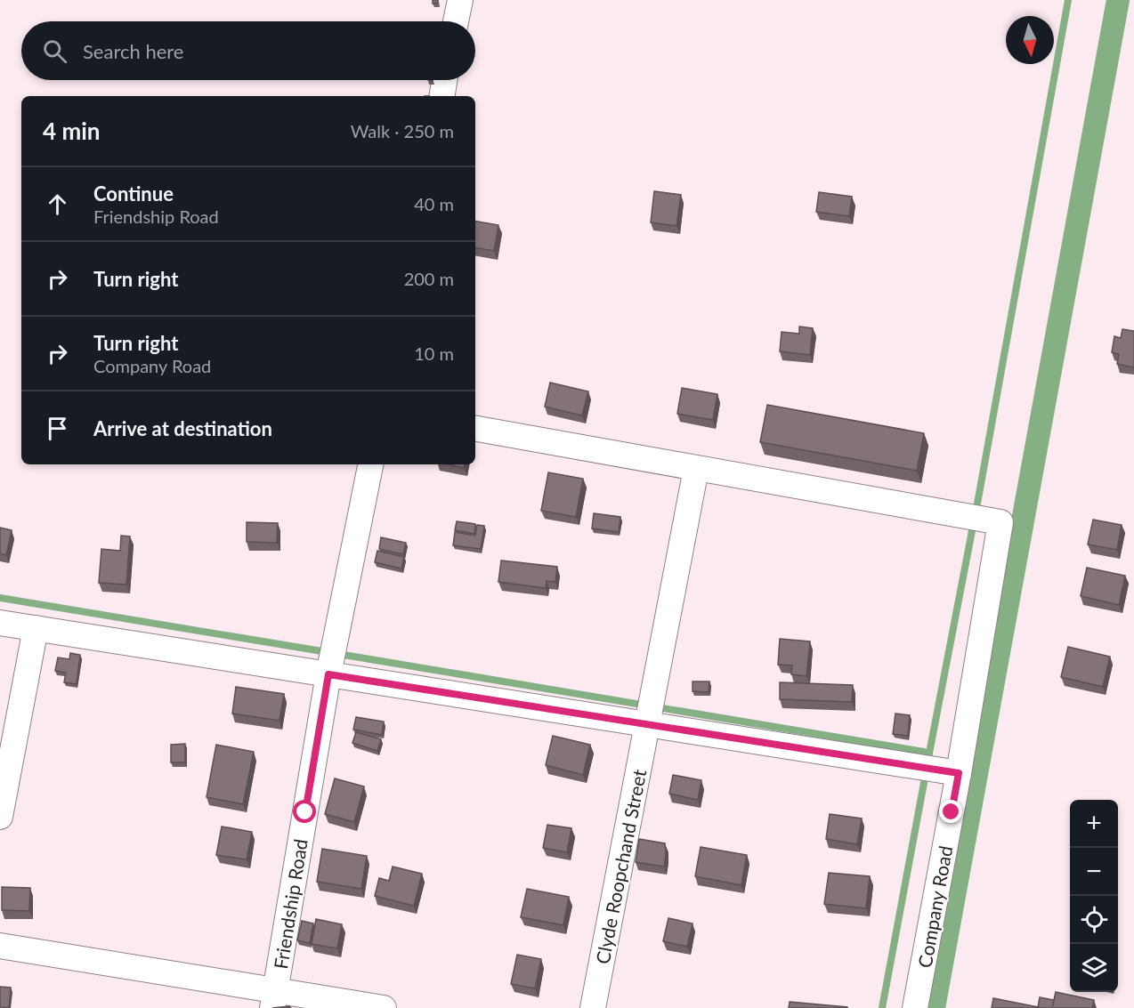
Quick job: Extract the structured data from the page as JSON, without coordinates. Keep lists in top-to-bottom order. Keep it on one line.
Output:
{"streets":{"street":["Clyde Roopchand Street","Friendship Road","Company Road"]},"crossings":[["Clyde Roopchand Street","Company Road"]],"north":"bottom","page":{"search":"Search here","heading":["4 min","Walk · 250 m"],"list":[["Continue","Friendship Road","40 m"],["Turn right","200 m"],["Turn right","Company Road","10 m"],"Arrive at destination"],"map_buttons":["+","−"]}}
